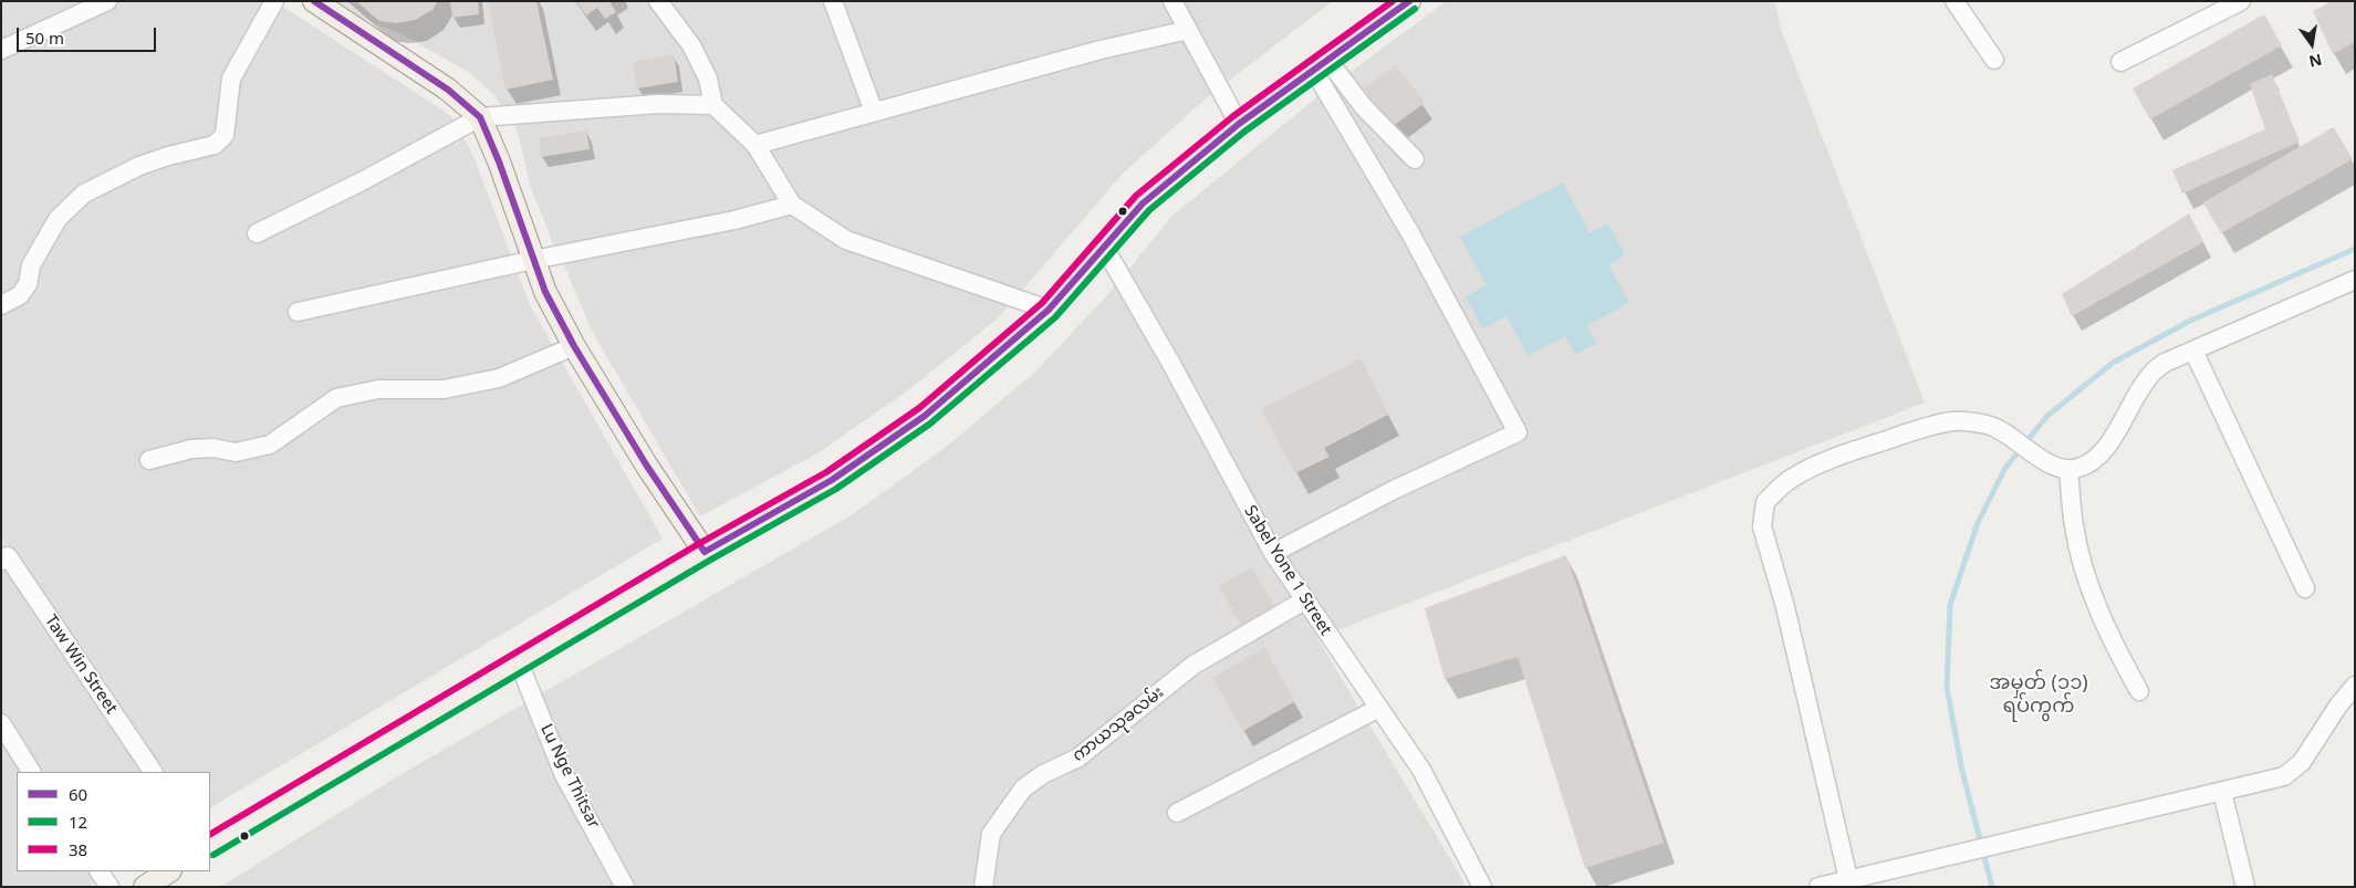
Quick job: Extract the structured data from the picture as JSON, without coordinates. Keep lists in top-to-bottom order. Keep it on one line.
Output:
{"streets":{"street":["Sabel Yone 1 Street","Taw Win Street","ကာယသုခလမ်း","Lu Nge Thitsar"]},"crossings":[["Sabel Yone 1 Street","ကာယသုခလမ်း"]],"districts":["အမှတ် (၁၁) ရပ်ကွက်"],"lines":["transit line 60","transit line 38","transit line 12"],"legend":["60","12","38"],"scale_bar":"50 m","north":"bottom"}
